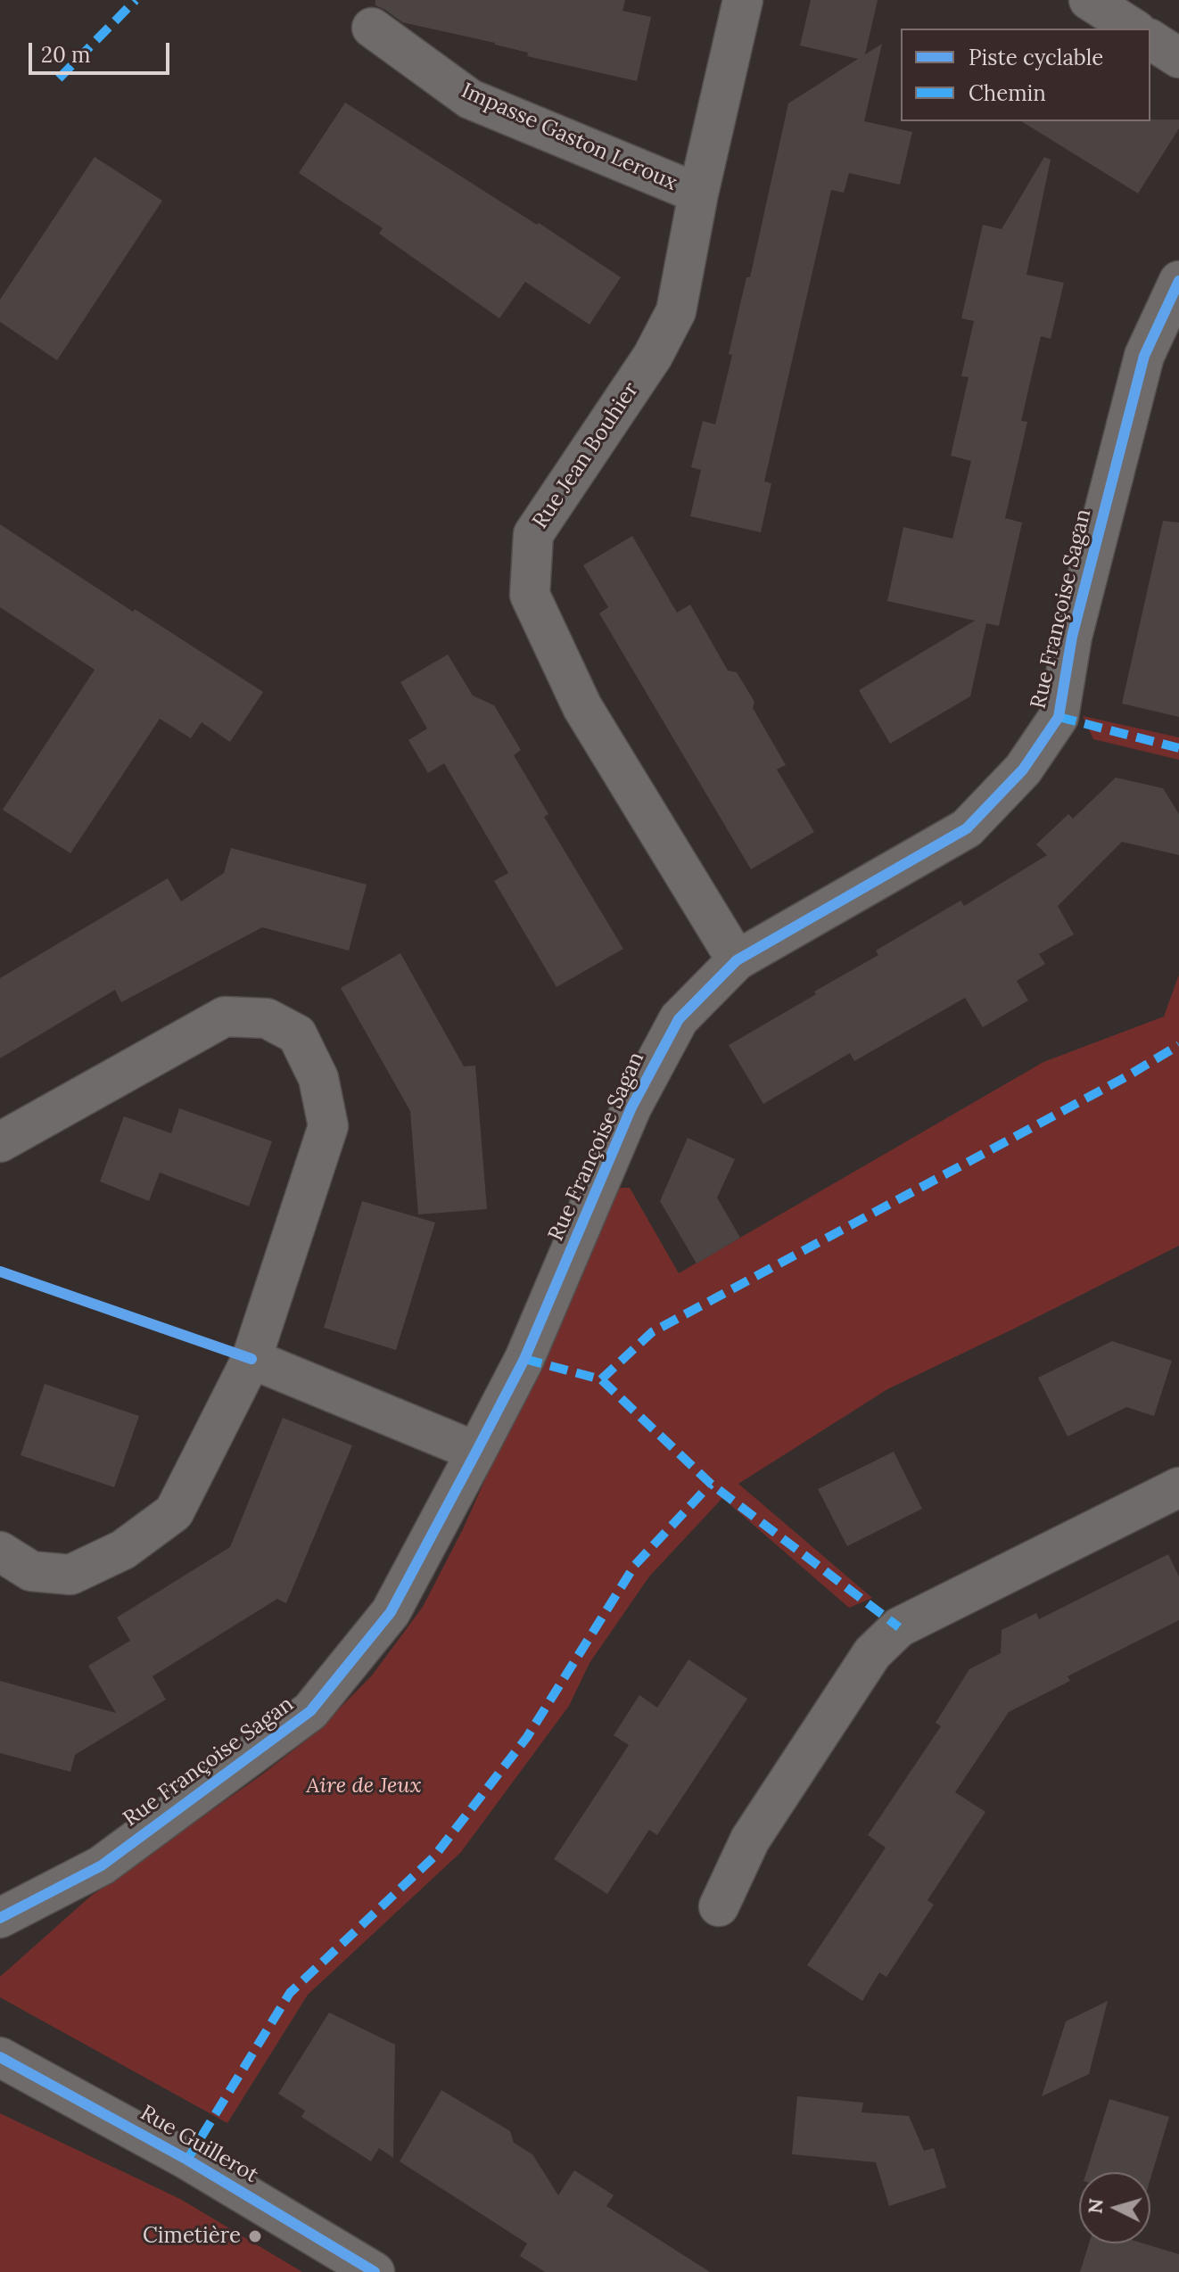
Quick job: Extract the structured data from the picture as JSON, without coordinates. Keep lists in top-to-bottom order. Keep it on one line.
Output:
{"streets":{"street":["Impasse Gaston Leroux","Rue Jean Bouhier","Rue Françoise Sagan","Rue Guillerot"]},"crossings":[["Impasse Gaston Leroux","Rue Jean Bouhier"],["Rue Jean Bouhier","Rue Françoise Sagan"]],"parks":["Aire de Jeux"],"places":["Cimetière"],"legend":["Piste cyclable","Chemin"],"scale_bar":"20 m","north":"left"}
